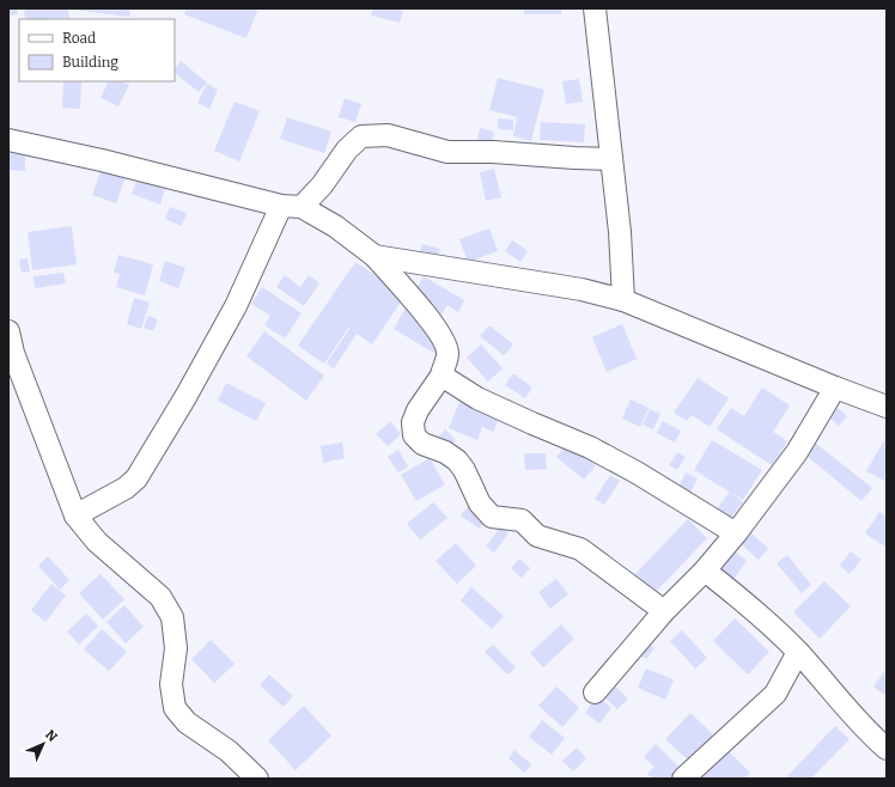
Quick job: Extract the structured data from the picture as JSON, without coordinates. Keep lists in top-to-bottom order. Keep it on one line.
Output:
{"legend":["Road","Building"],"north":"top right"}
